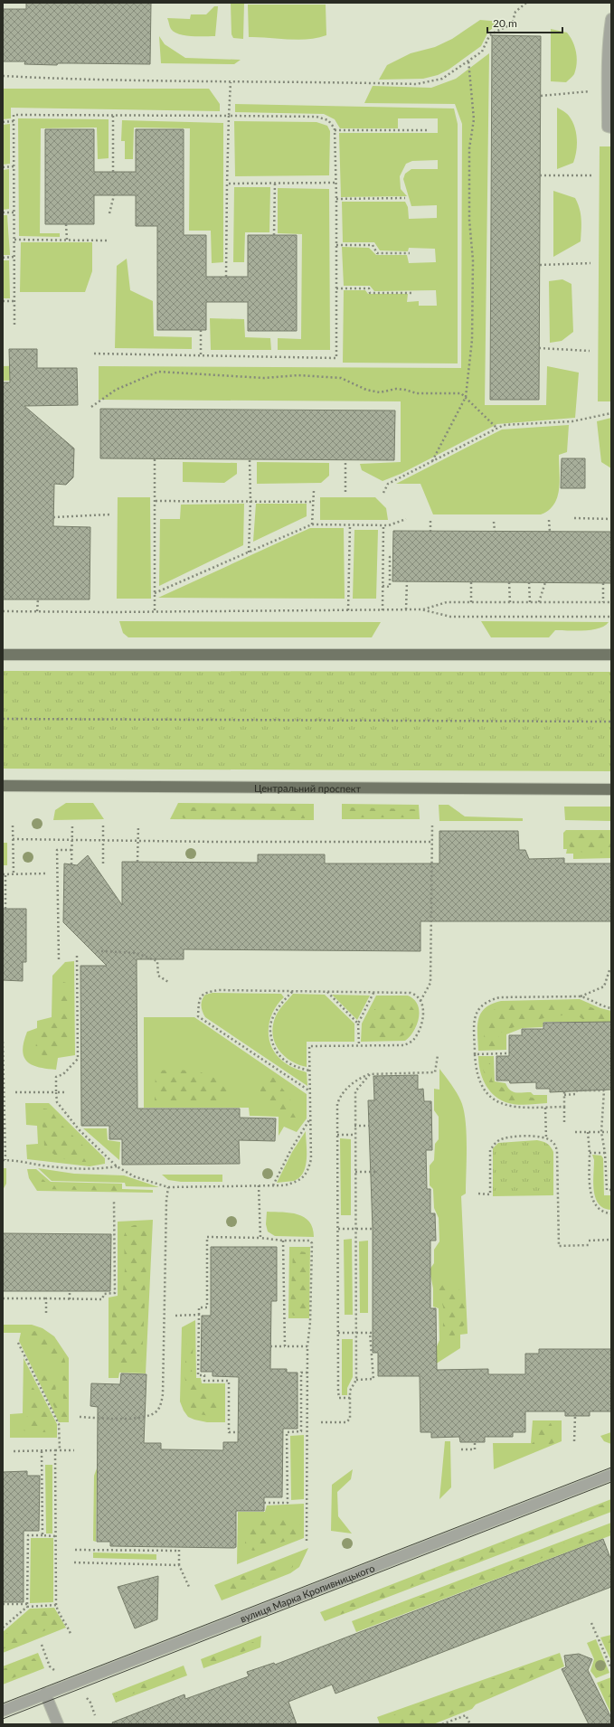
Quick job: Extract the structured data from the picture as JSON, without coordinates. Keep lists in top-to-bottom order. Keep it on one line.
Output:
{"streets":{"main road":["Центральний проспект"],"street":["вулиця Марка Кропивницького"]},"scale_bar":"20 m"}
